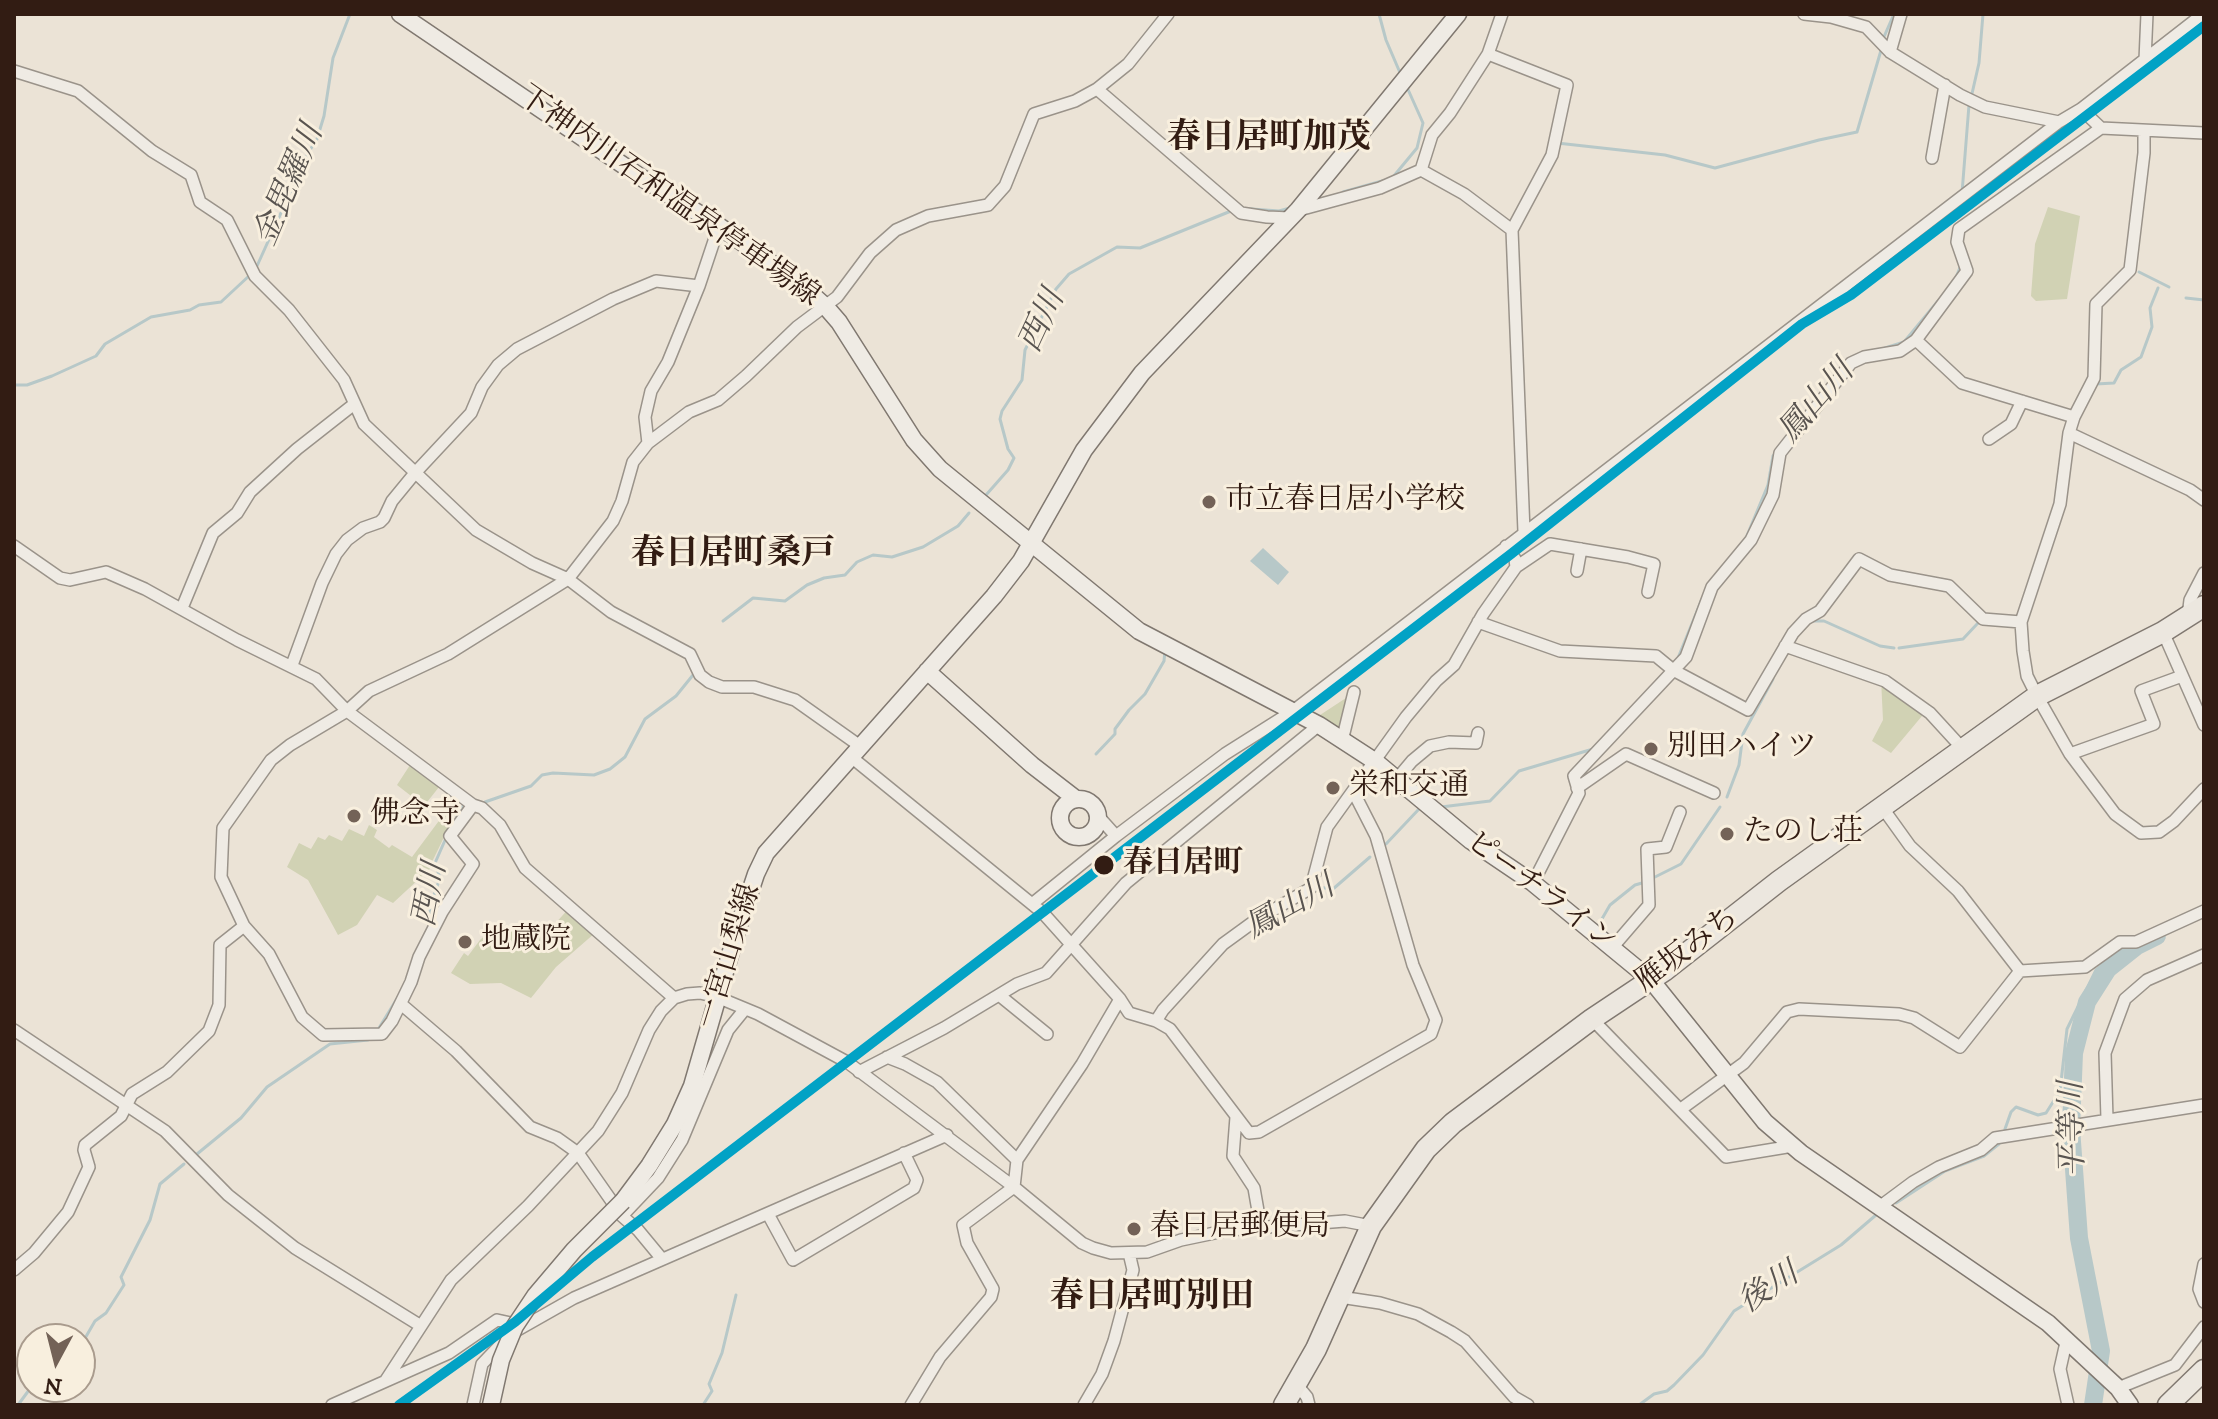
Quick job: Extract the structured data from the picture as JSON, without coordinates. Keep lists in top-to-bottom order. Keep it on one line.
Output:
{"streets":{"highway":["雁坂みち"],"main road":["下神内川石和温泉停車場線","ピーチライン","一宮山梨線"]},"crossings":[["下神内川石和温泉停車場線","ピーチライン"],["下神内川石和温泉停車場線","一宮山梨線"],["ピーチライン","雁坂みち"],["ピーチライン","一宮山梨線"]],"districts":["春日居町加茂","春日居町桑戸","春日居町別田"],"water":["金毘羅川","西川","鳳山川","平等川","後川"],"places":["市立春日居小学校","別田ハイツ","栄和交通","佛念寺","たのし荘","春日居町","地蔵院","春日居郵便局"],"north":"bottom"}
